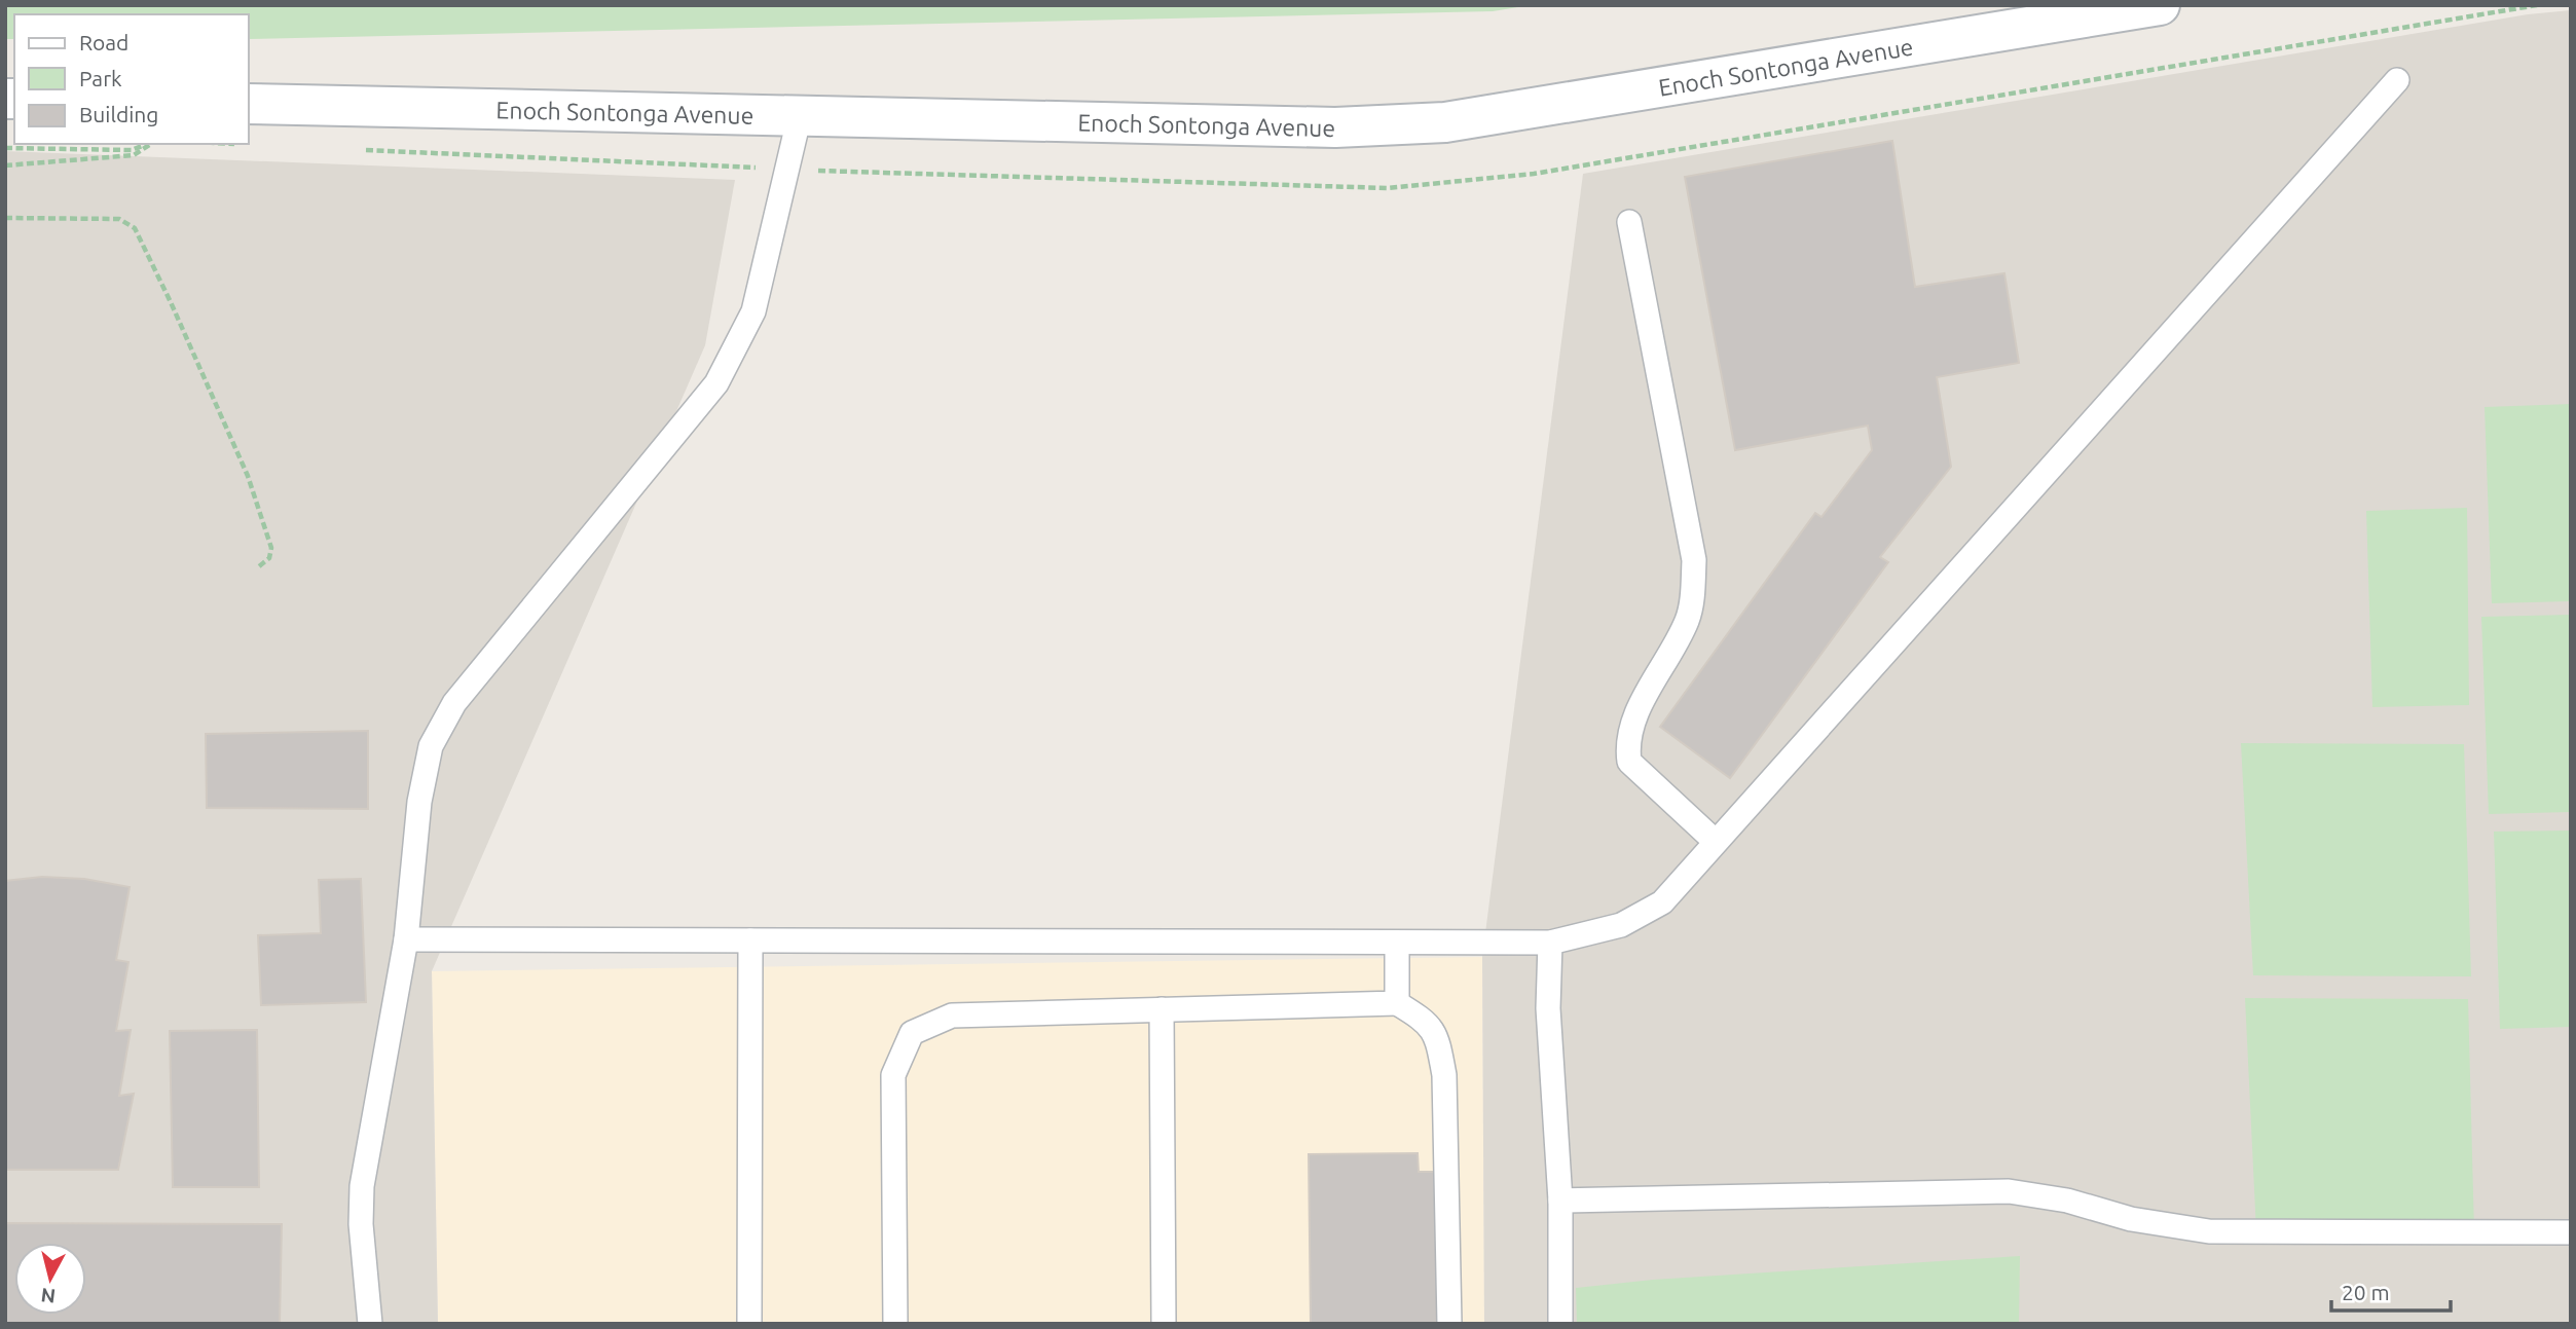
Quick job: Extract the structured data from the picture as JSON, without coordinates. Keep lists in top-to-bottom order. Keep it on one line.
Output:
{"streets":{"main road":["Enoch Sontonga Avenue"]},"legend":["Road","Park","Building"],"scale_bar":"20 m","north":"bottom"}
